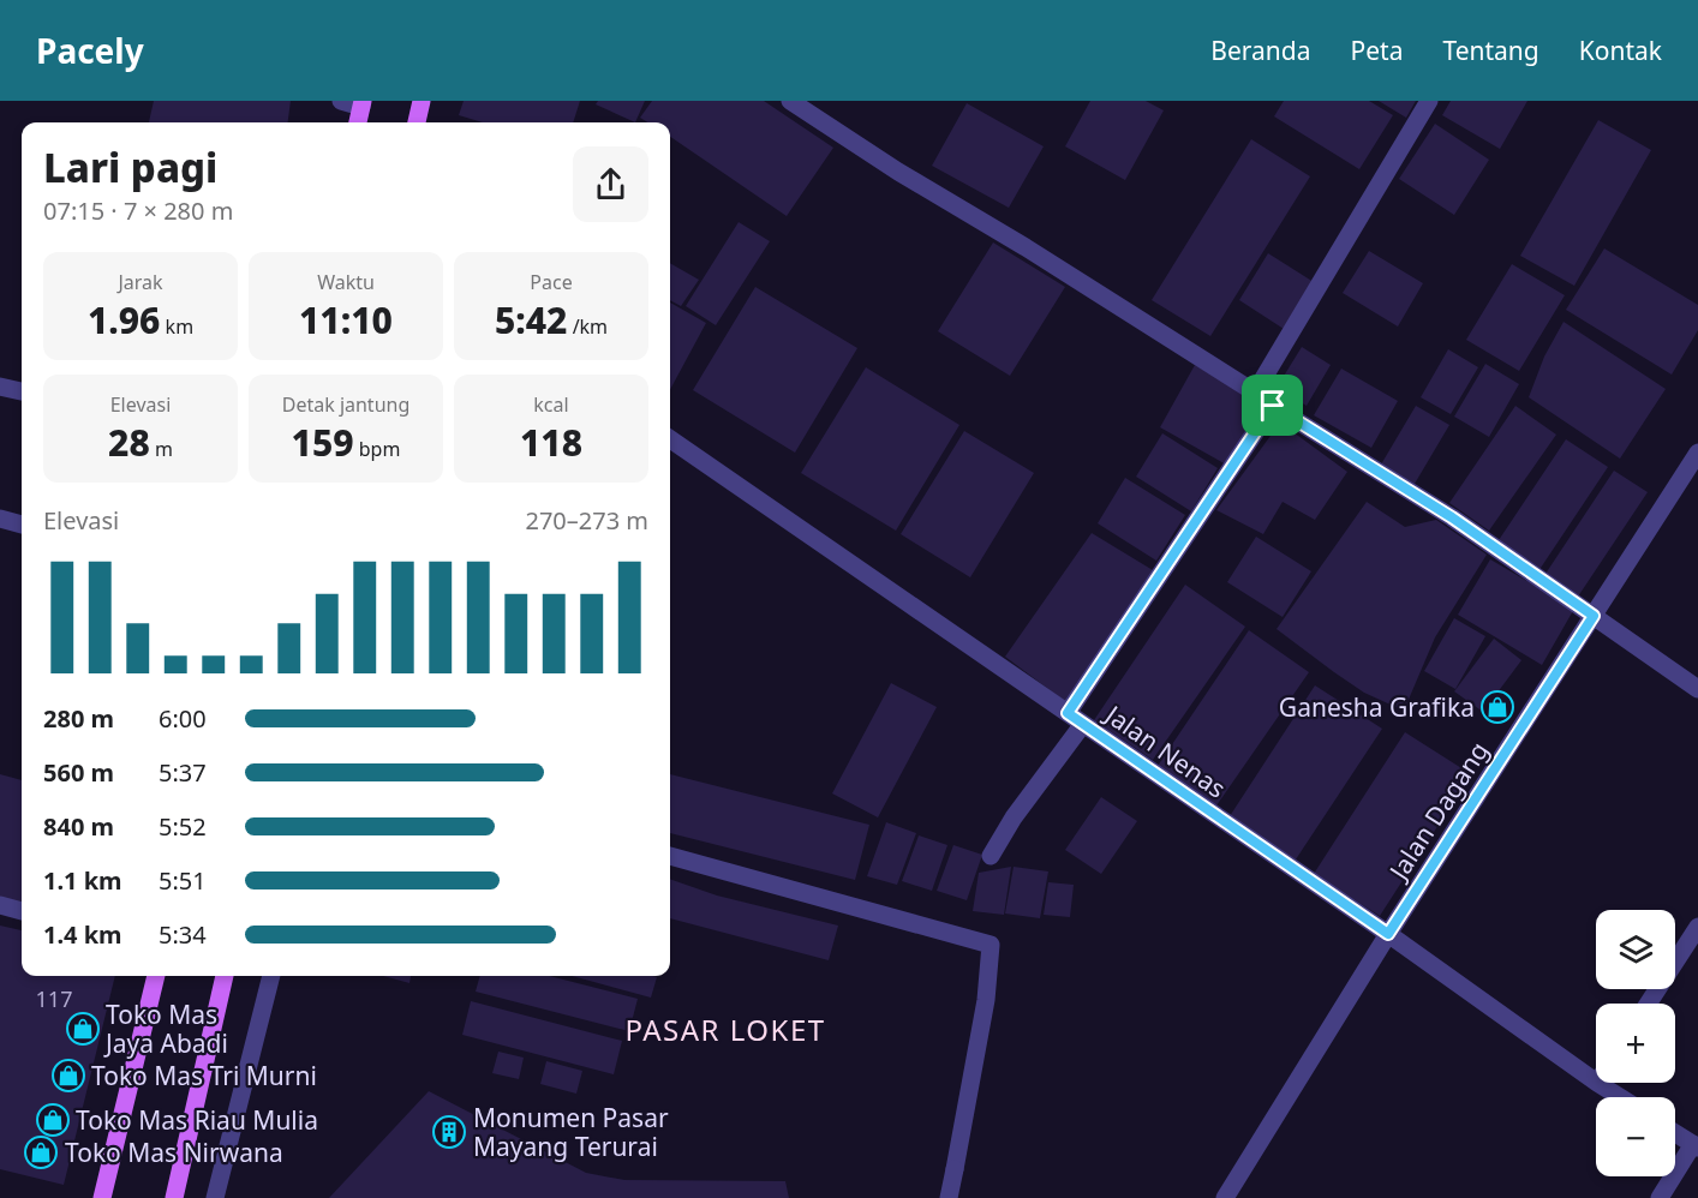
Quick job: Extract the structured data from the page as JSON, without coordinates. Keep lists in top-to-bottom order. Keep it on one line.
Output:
{"streets":{"street":["Jalan Nenas","Jalan Dagang"]},"crossings":[["Jalan Nenas","Jalan Dagang"]],"districts":["PASAR LOKET"],"places":{"shop":["Ganesha Grafika","Toko Mas Jaya Abadi","Toko Mas Tri Murni","Toko Mas Riau Mulia","Toko Mas Nirwana"],"building":["Monumen Pasar Mayang Terurai"]},"house_numbers":["117"],"page":{"header":"Pacely","nav":["Beranda","Peta","Tentang","Kontak"],"heading":["Lari pagi","07:15 · 7 × 280 m"],"stats":[["Jarak","1.96 km"],["Waktu","11:10"],["Pace","5:42 /km"],["Elevasi","28 m"],["Detak jantung","159 bpm"],["kcal","118"]],"chart":["Elevasi","270–273 m"],"list":[{"name":"280 m","note":"6:00"},{"name":"560 m","note":"5:37"},{"name":"840 m","note":"5:52"},{"name":"1.1 km","note":"5:51"},{"name":"1.4 km","note":"5:34"}],"map_buttons":["+","−"]}}
